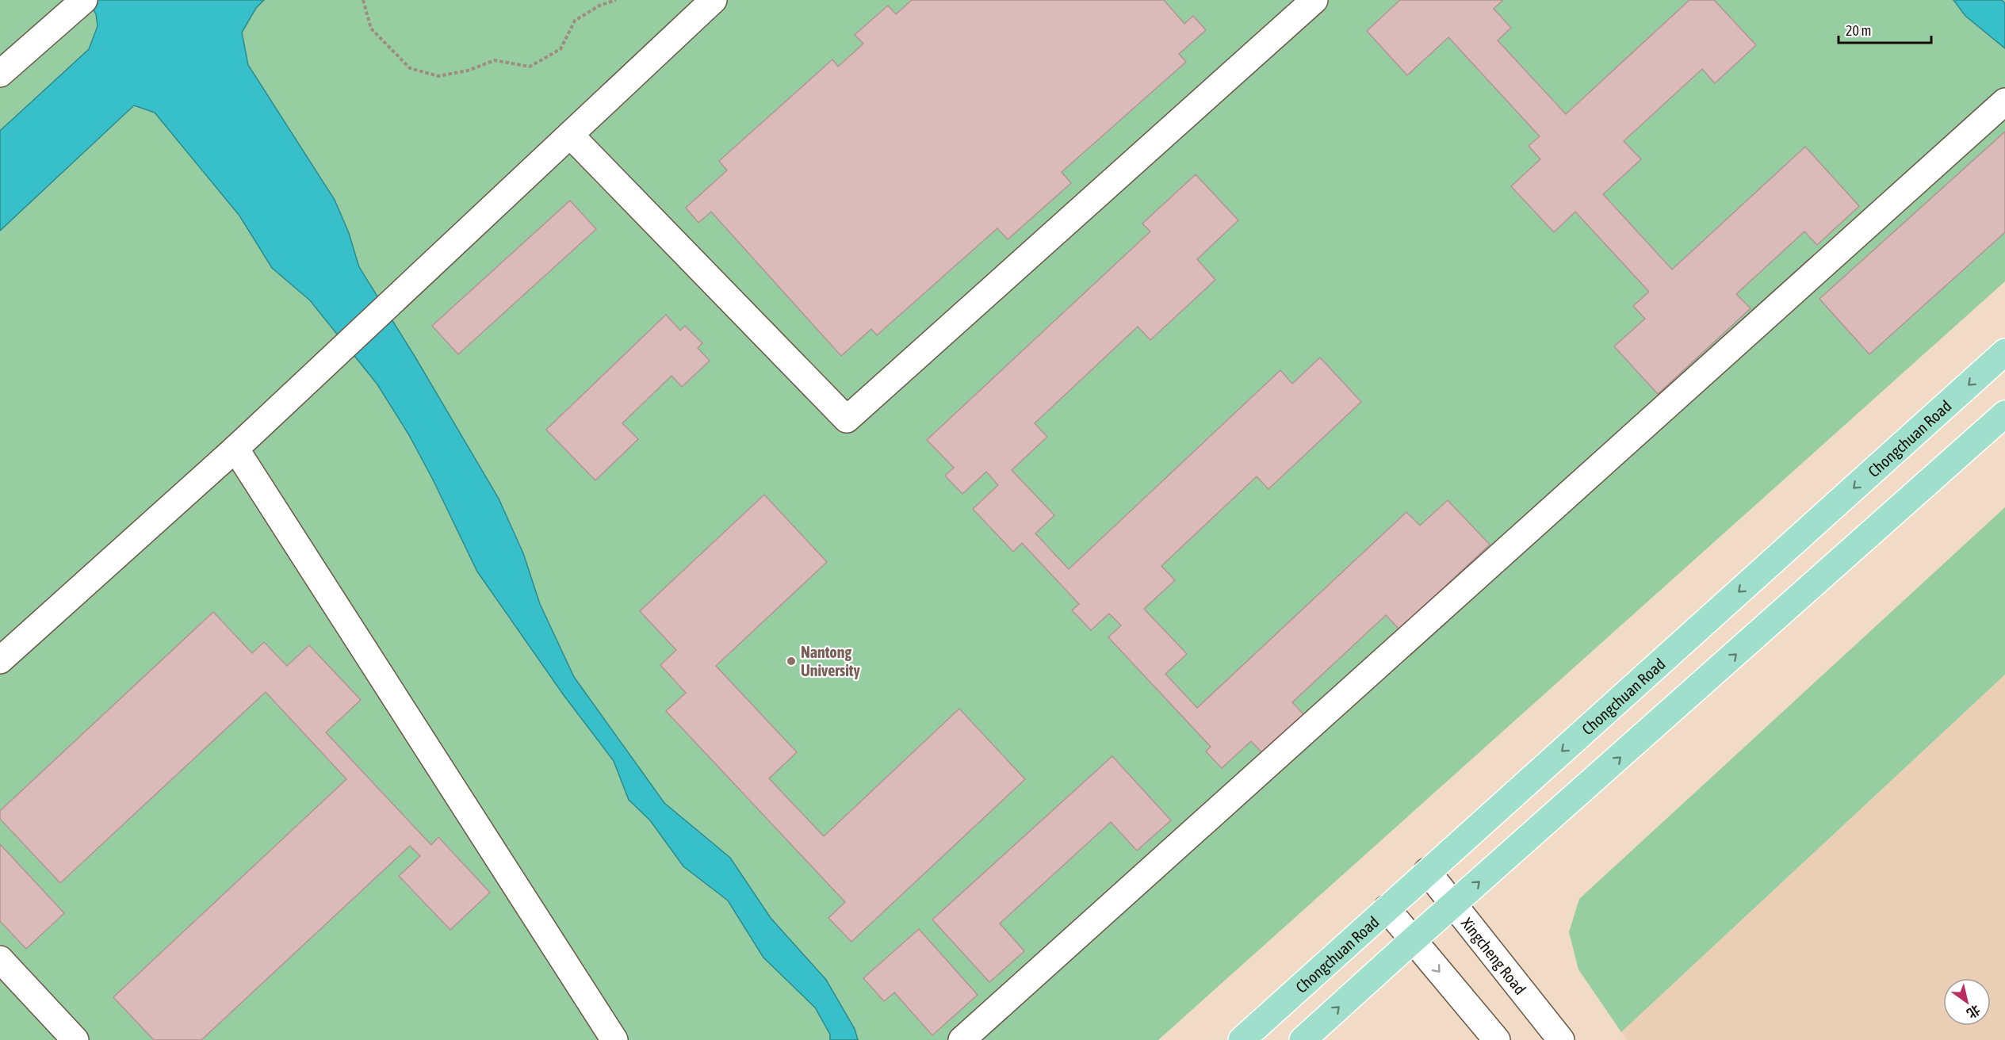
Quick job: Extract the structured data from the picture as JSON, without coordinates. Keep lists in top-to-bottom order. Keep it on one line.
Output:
{"streets":{"main road":["Chongchuan Road"],"street":["Xingcheng Road"]},"crossings":[["Chongchuan Road","Xingcheng Road"]],"places":["Nantong University"],"scale_bar":"20 m","north":"bottom right"}
